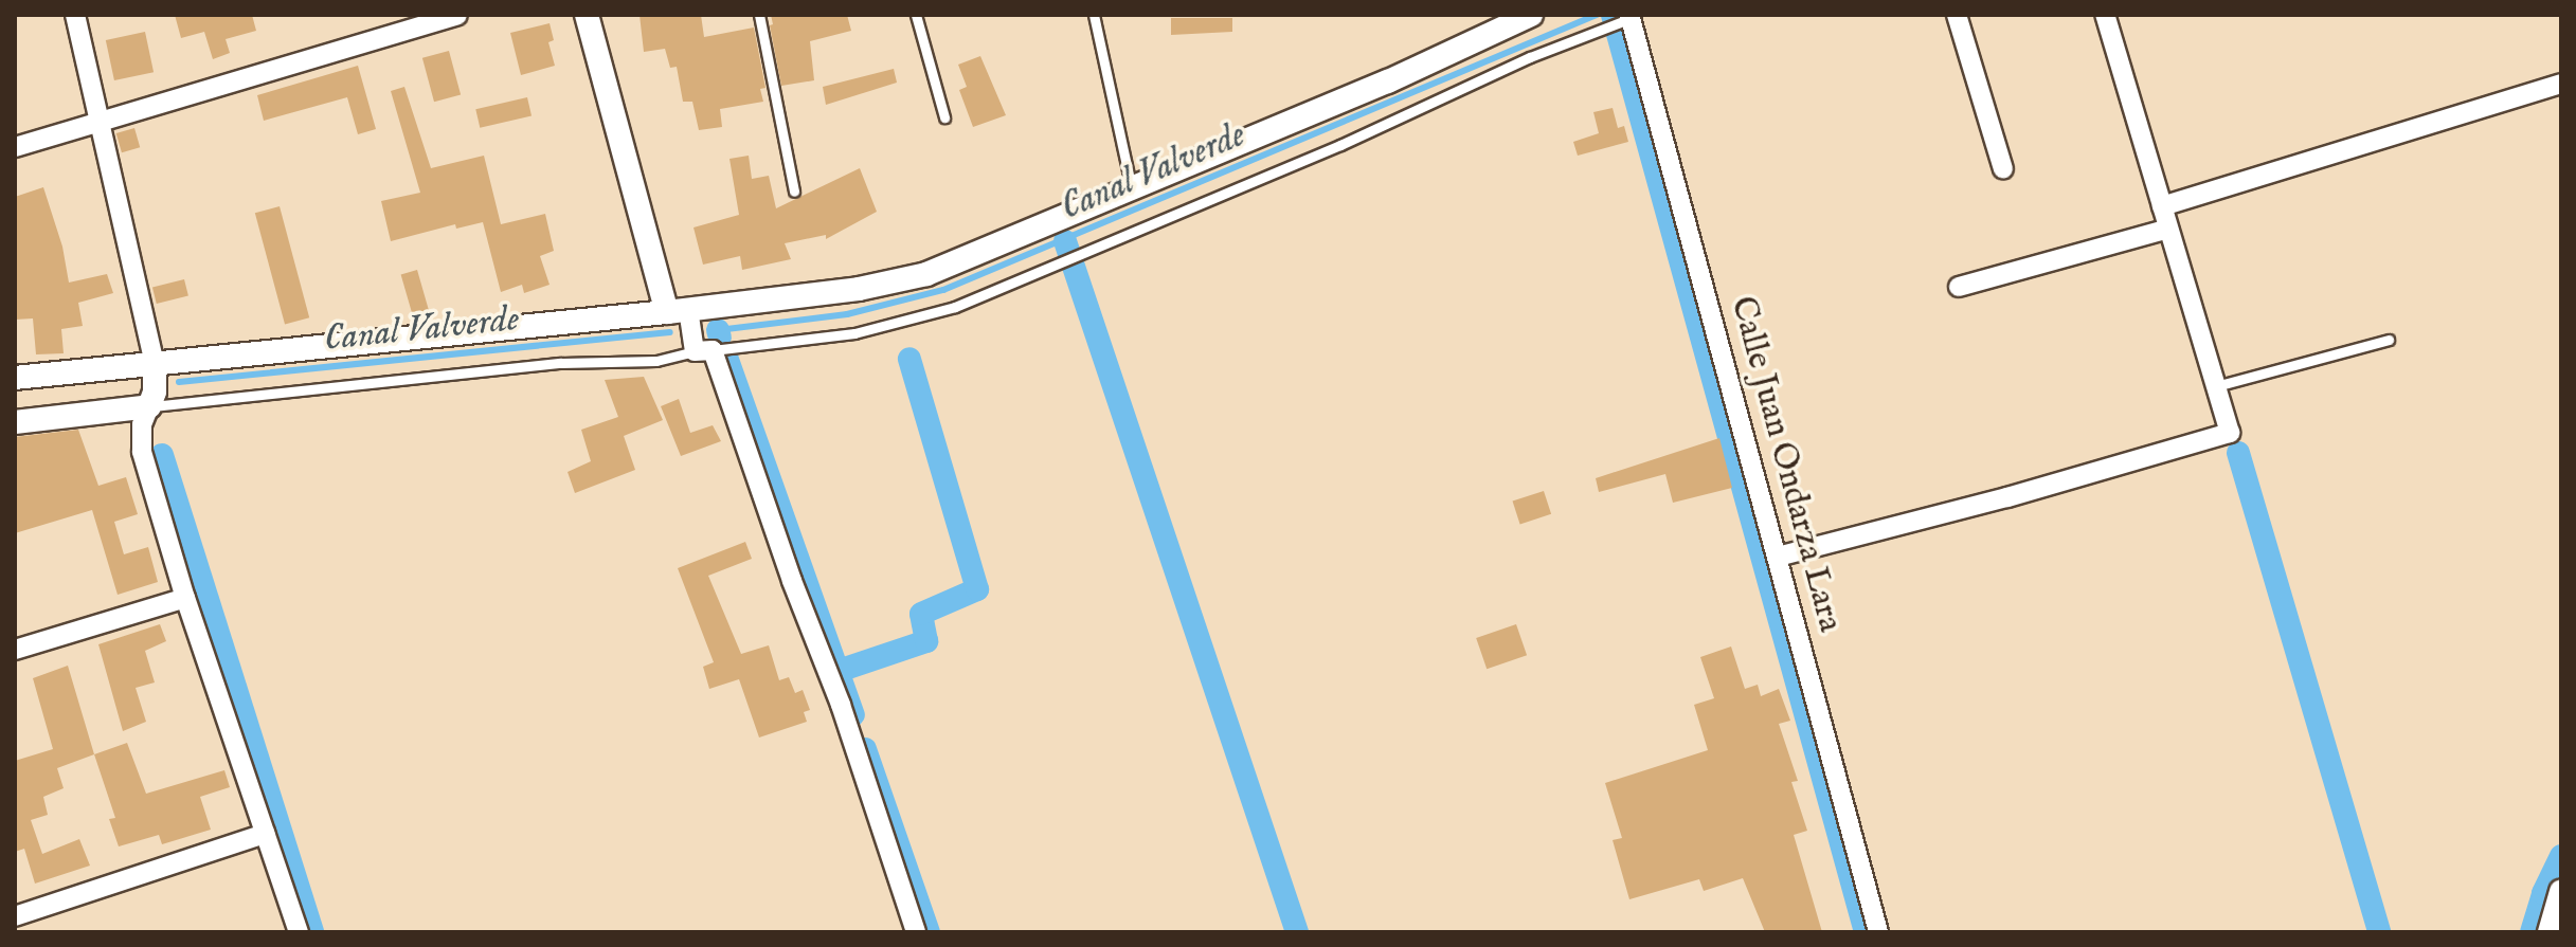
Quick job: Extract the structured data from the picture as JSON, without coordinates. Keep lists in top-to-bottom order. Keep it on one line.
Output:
{"streets":{"street":["Calle Juan Ondarza Lara"]},"water":["Canal Valverde"]}
